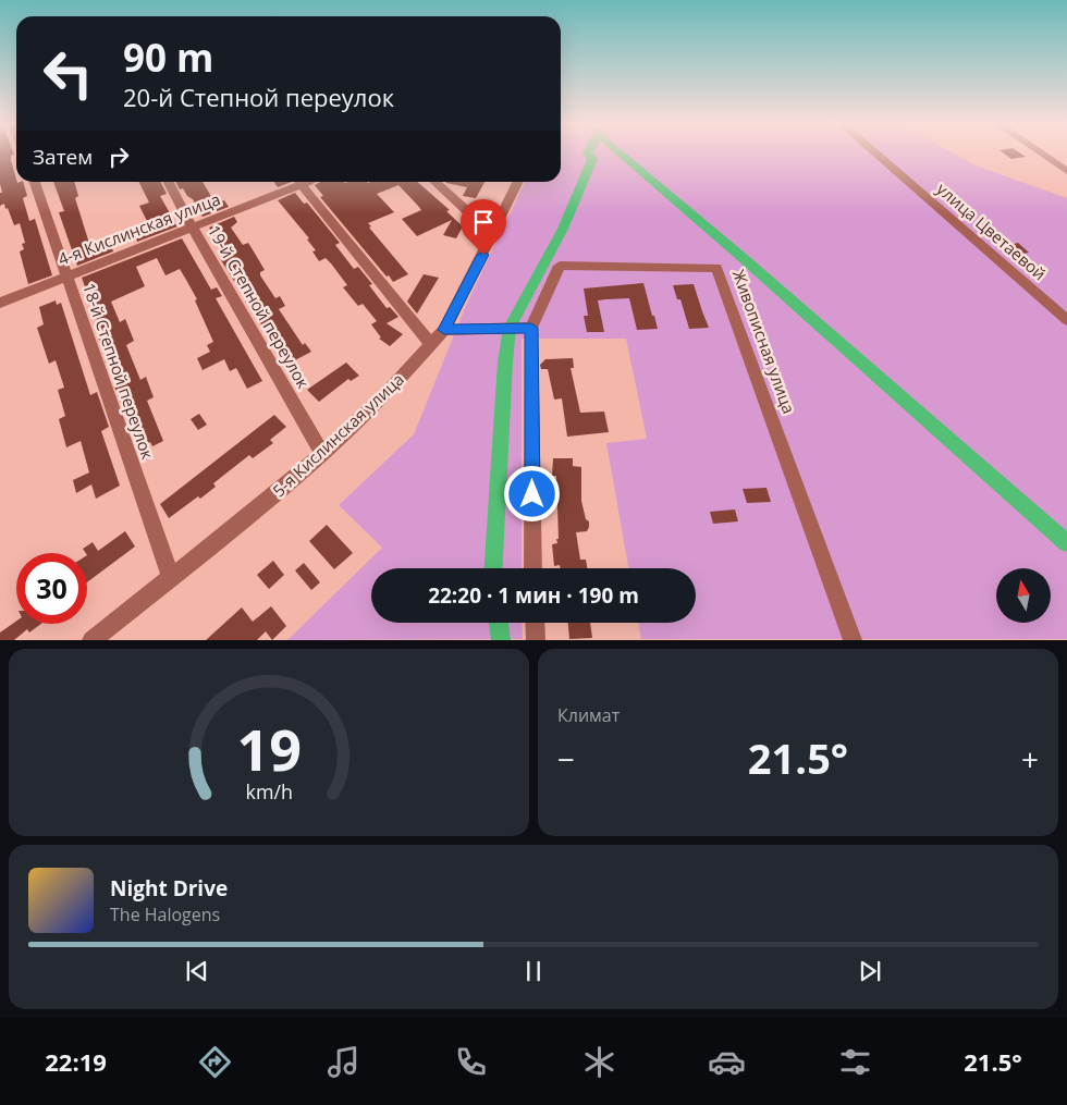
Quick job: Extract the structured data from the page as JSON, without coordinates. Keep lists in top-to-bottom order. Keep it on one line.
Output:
{"streets":{"street":["4-я Кислинская улица","улица Цветаевой","19-й Степной переулок","Живописная улица","18-й Степной переулок","5-я Кислинская улица"]},"crossings":[["4-я Кислинская улица","19-й Степной переулок"],["4-я Кислинская улица","18-й Степной переулок"],["19-й Степной переулок","5-я Кислинская улица"],["18-й Степной переулок","5-я Кислинская улица"]],"north":"top","page":{"turn":["90 m","20-й Степной переулок"],"then":"Затем","limit":"30","trip":"22:20 · 1 мин · 190 m","tile":"Климат","heat":["−","21.5°","+"],"song":["Night Drive","The Halogens"],"tabs":["22:19","21.5°"],"gauge":["19","km/h"]}}
